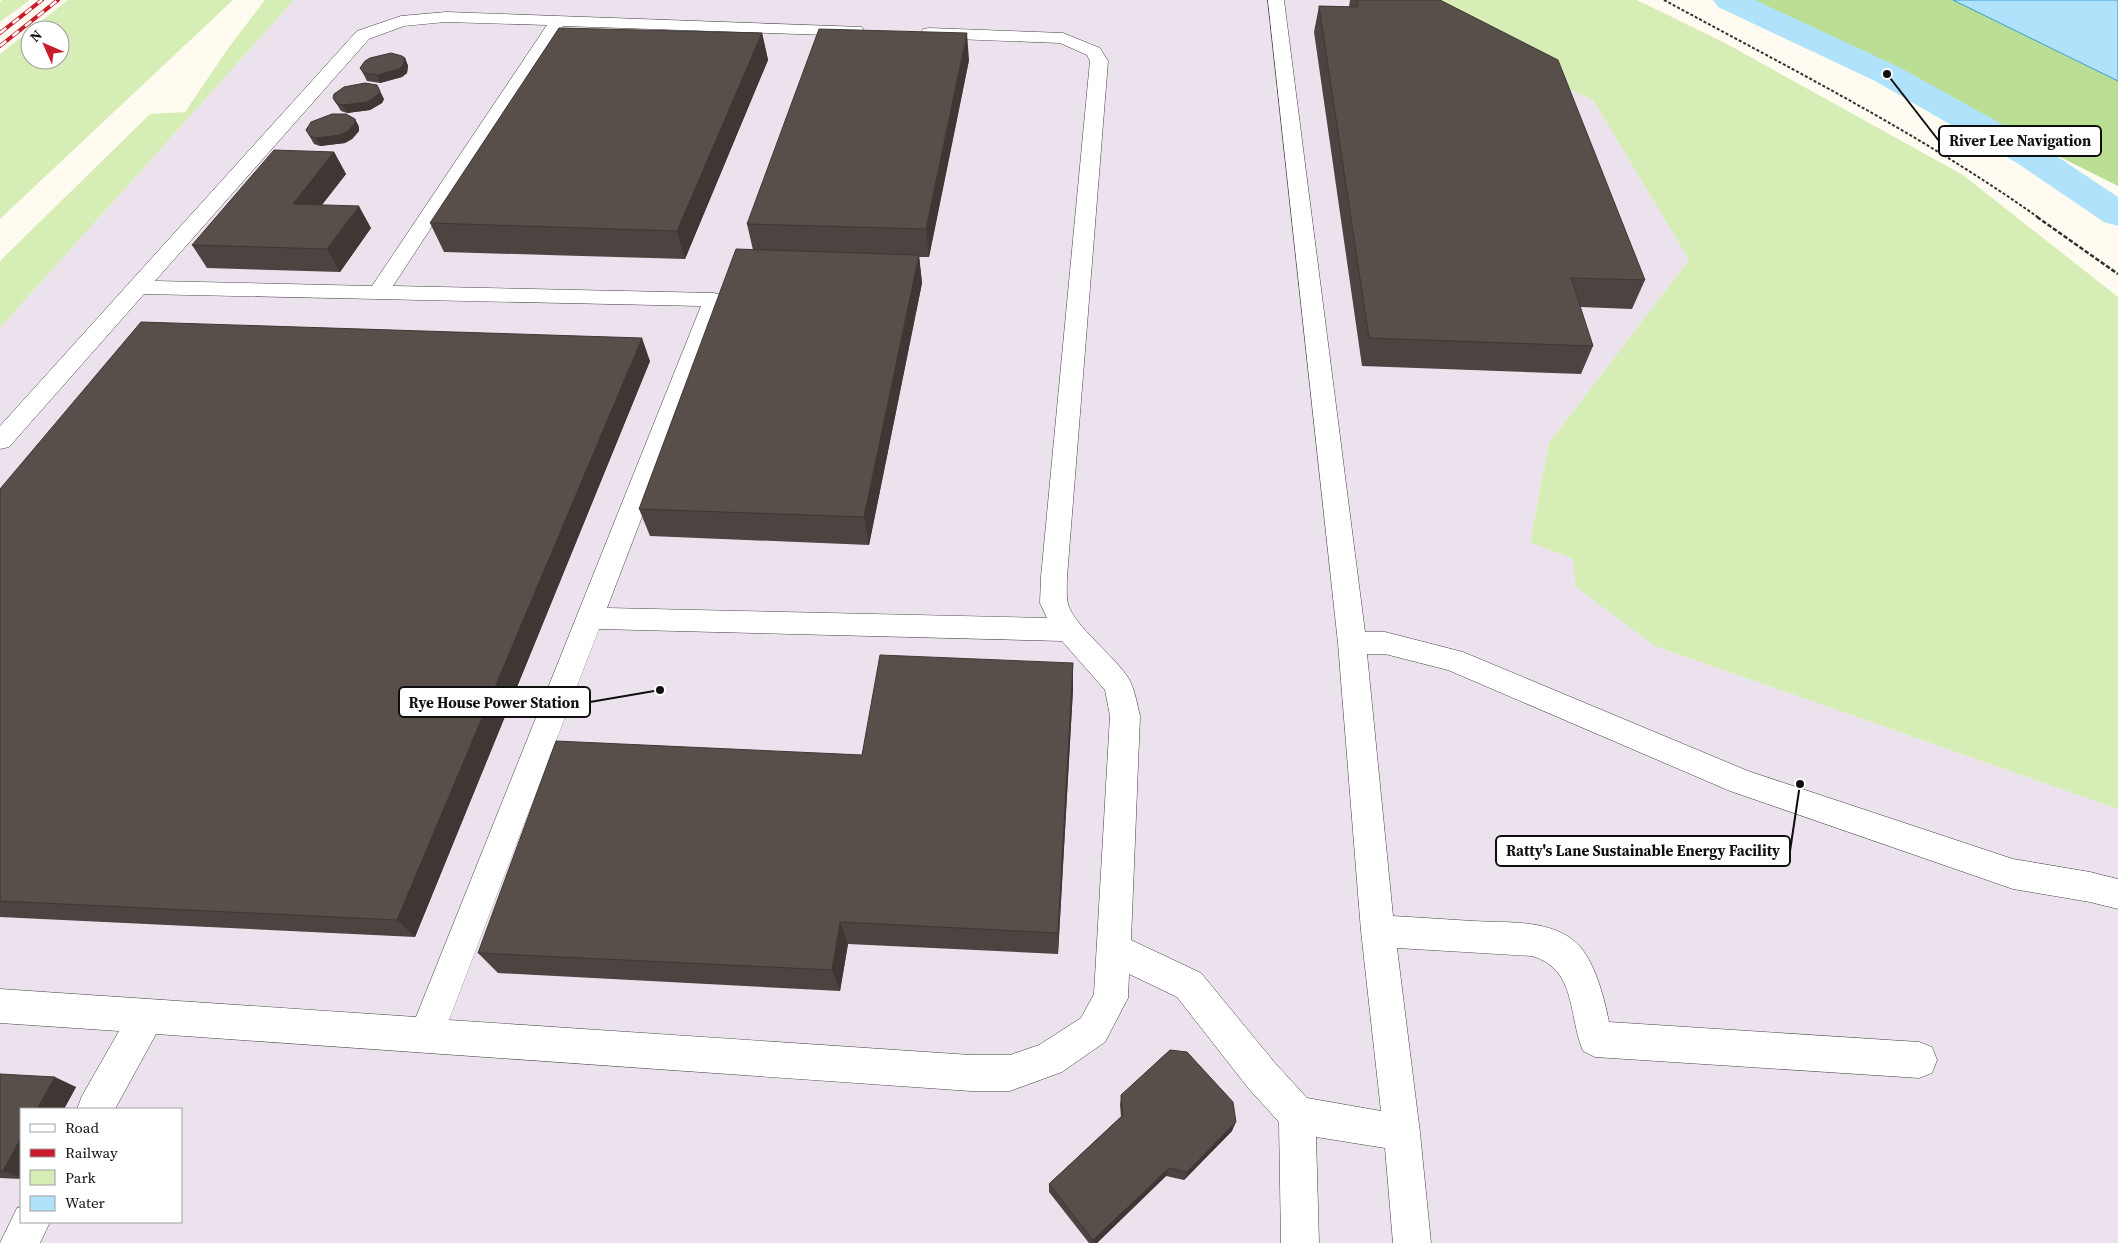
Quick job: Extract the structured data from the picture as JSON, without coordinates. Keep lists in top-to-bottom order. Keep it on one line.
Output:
{"places":["River Lee Navigation","Rye House Power Station","Ratty's Lane Sustainable Energy Facility"],"legend":["Road","Railway","Park","Water"],"north":"top left"}
